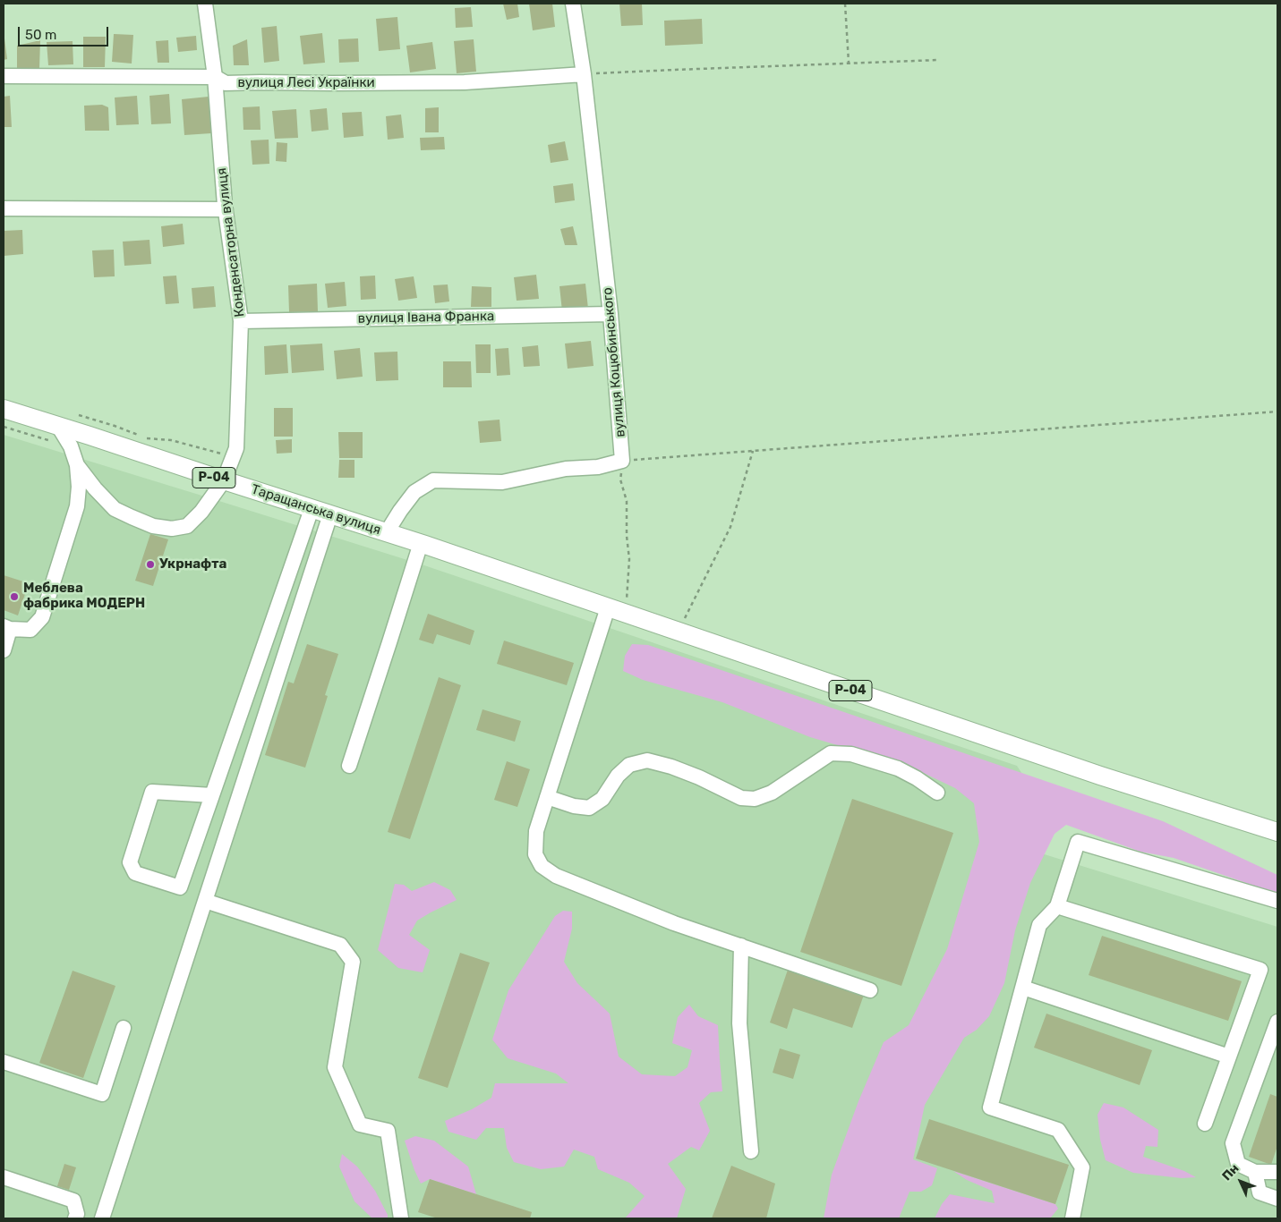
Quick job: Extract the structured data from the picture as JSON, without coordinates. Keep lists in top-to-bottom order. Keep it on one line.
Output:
{"streets":{"main road":["Р-04","Таращанська вулиця"],"street":["вулиця Лесі Українки","Конденсаторна вулиця","вулиця Івана Франка","вулиця Коцюбинського"]},"crossings":[["вулиця Лесі Українки","Конденсаторна вулиця"],["вулиця Лесі Українки","вулиця Коцюбинського"],["Конденсаторна вулиця","вулиця Івана Франка"],["Конденсаторна вулиця","Таращанська вулиця"],["вулиця Івана Франка","вулиця Коцюбинського"],["Р-04","Таращанська вулиця"]],"places":["Укрнафта","Меблева фабрика МОДЕРН"],"scale_bar":"50 m","north":"top left"}
